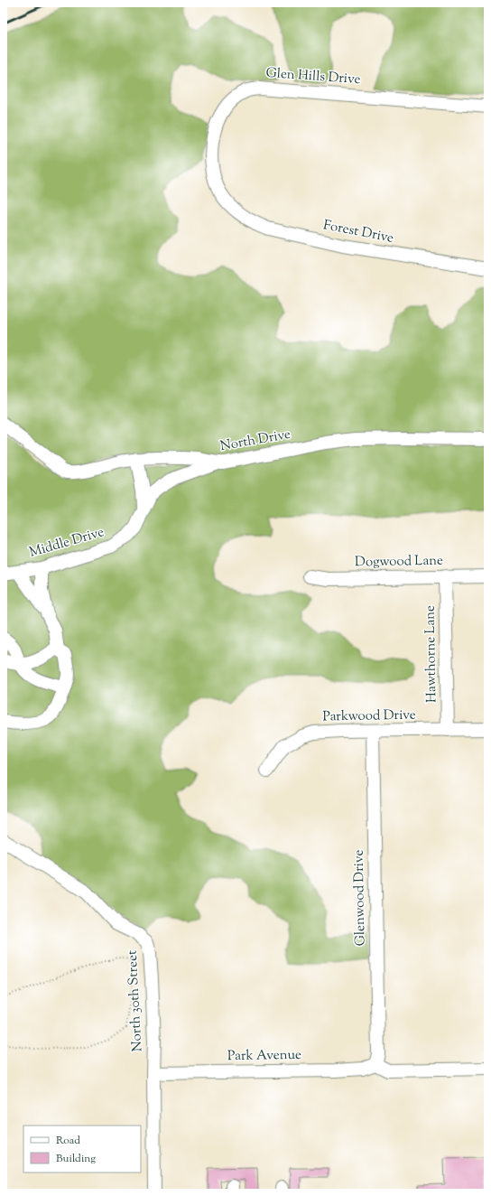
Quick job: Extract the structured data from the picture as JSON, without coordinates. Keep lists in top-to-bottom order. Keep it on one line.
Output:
{"streets":{"street":["Glen Hills Drive","Forest Drive","North Drive","Middle Drive","Dogwood Lane","Hawthorne Lane","Parkwood Drive","Glenwood Drive","North 30th Street","Park Avenue"]},"crossings":[["Glen Hills Drive","Forest Drive"],["North Drive","Middle Drive"],["Dogwood Lane","Hawthorne Lane"],["Hawthorne Lane","Parkwood Drive"],["Parkwood Drive","Glenwood Drive"],["Glenwood Drive","Park Avenue"],["North 30th Street","Park Avenue"]],"legend":["Road","Building"]}
